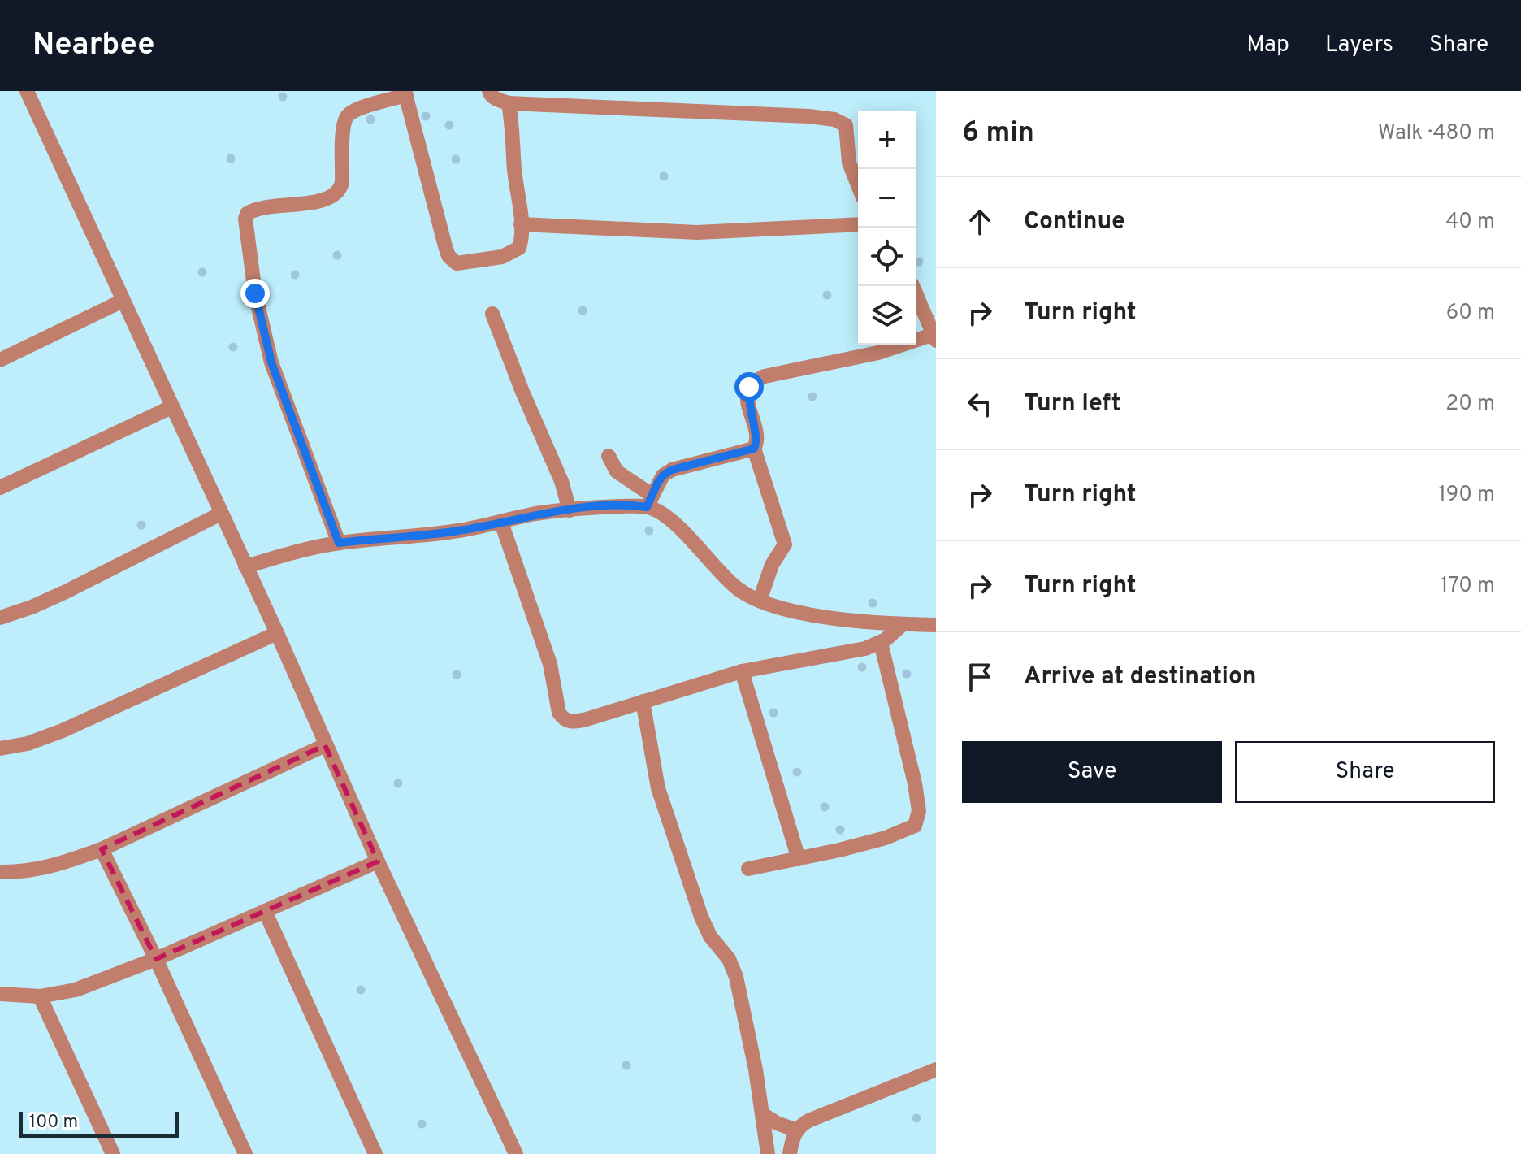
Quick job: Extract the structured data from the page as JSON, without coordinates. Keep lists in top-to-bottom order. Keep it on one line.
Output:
{"scale_bar":"100 m","page":{"header":"Nearbee","nav":["Map","Layers","Share"],"heading":["6 min","Walk · 480 m"],"map_buttons":["+","−"],"list":[["Continue","40 m"],["Turn right","60 m"],["Turn left","20 m"],["Turn right","190 m"],["Turn right","170 m"],"Arrive at destination"],"buttons":["Save","Share"],"scale":"100 m"}}
